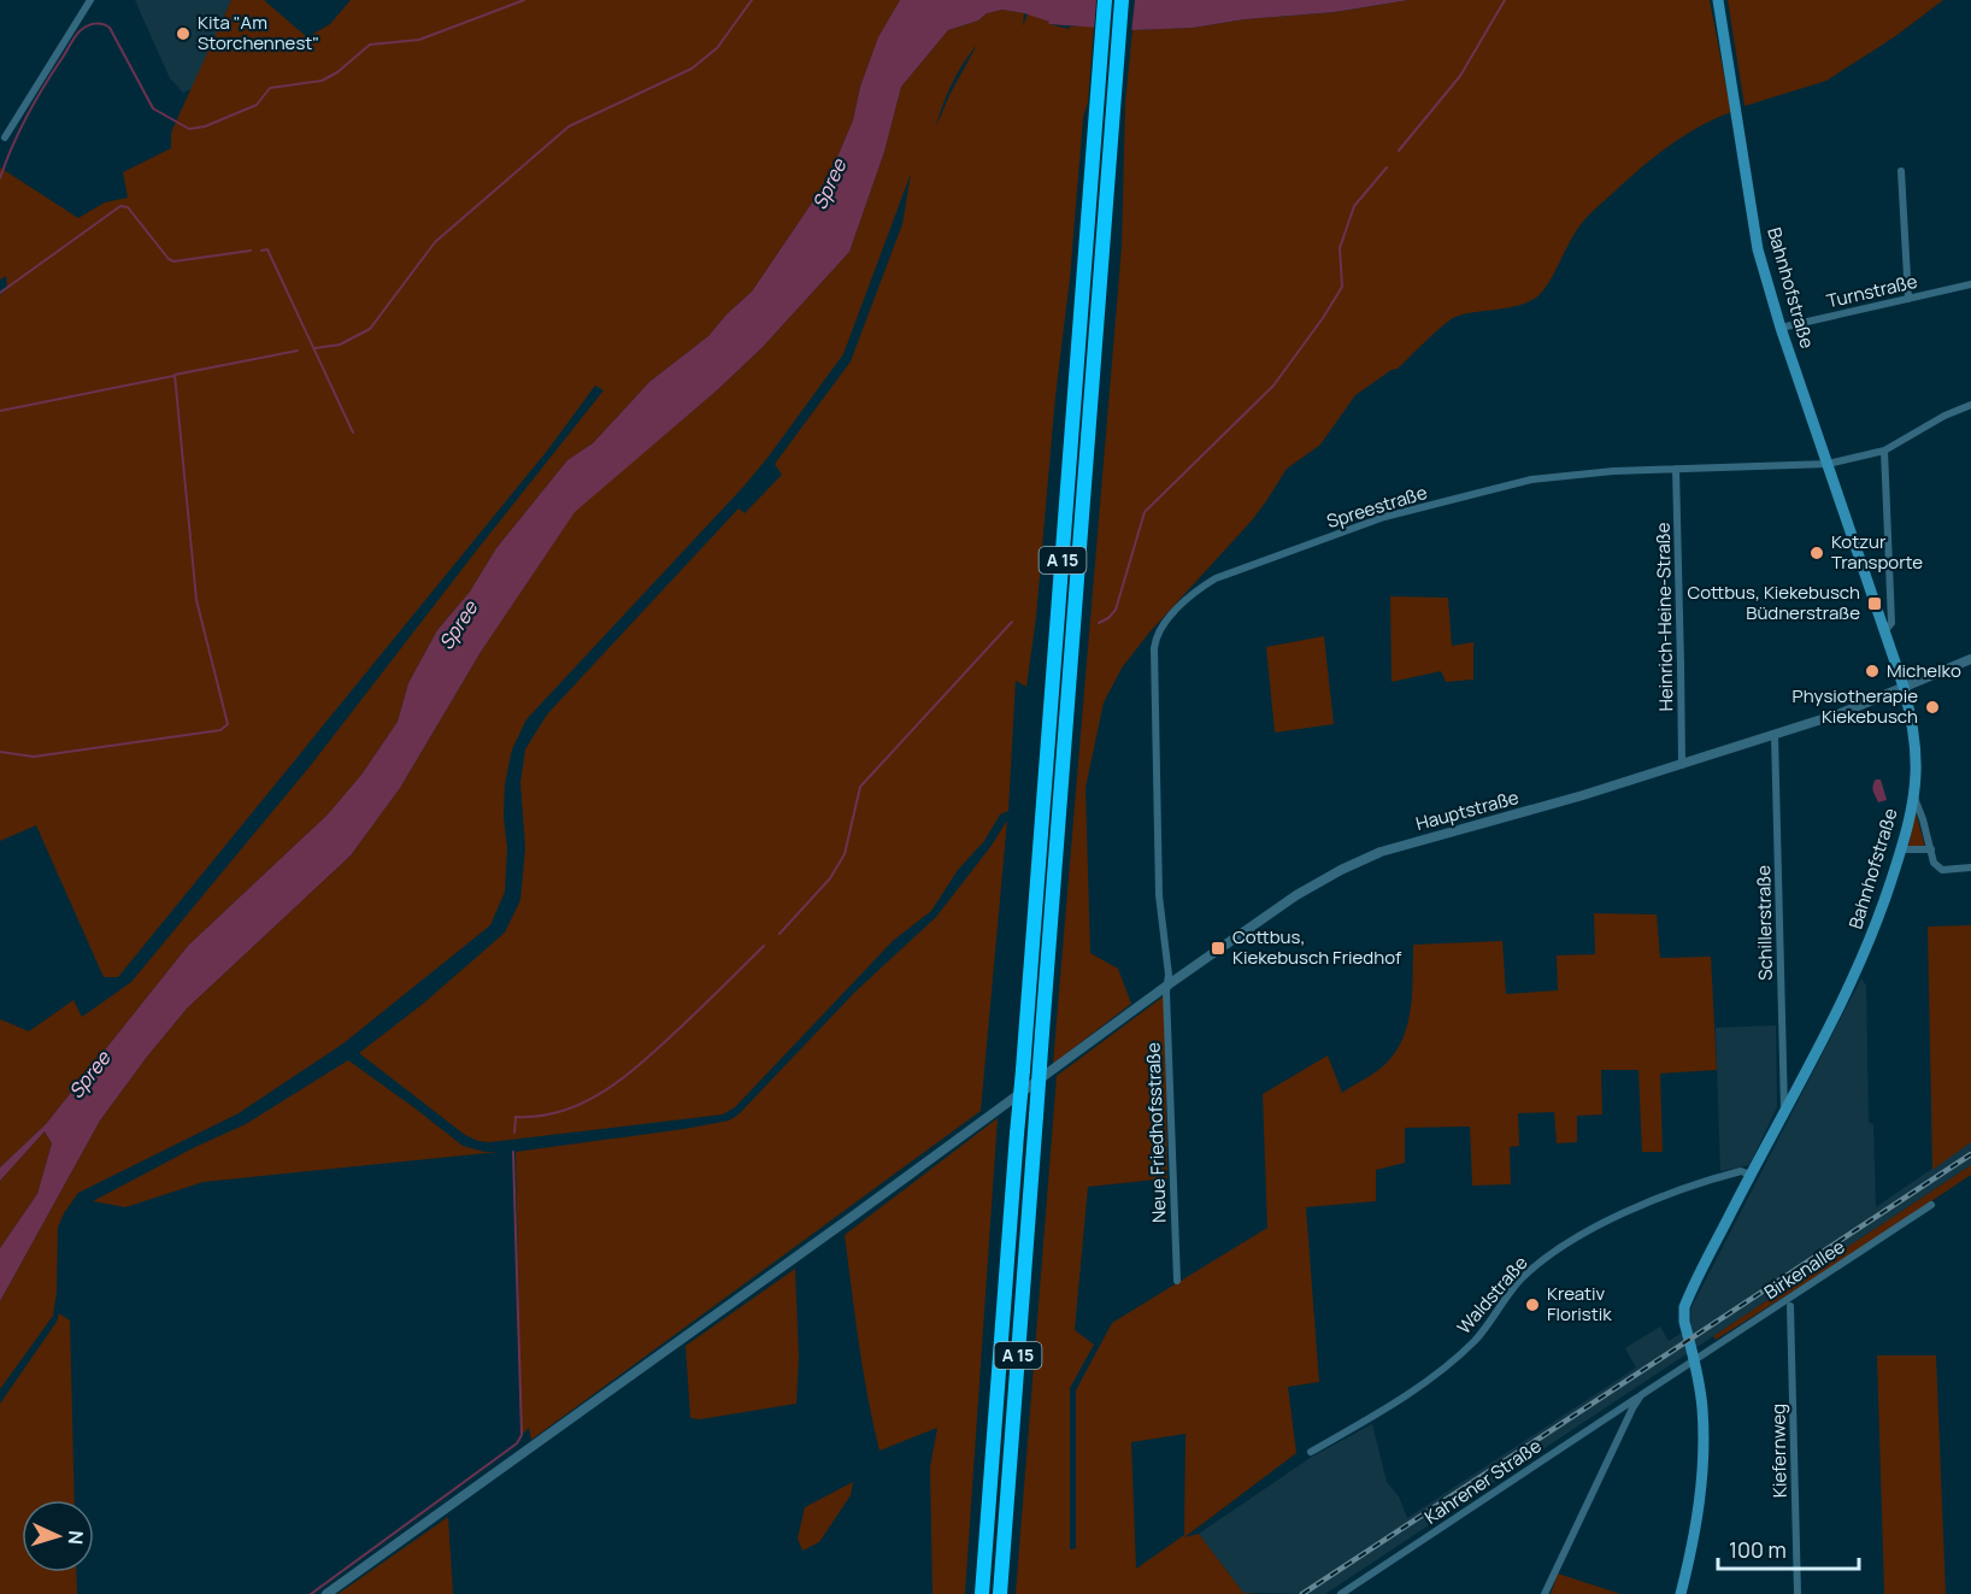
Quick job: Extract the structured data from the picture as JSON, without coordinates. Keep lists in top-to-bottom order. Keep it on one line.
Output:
{"streets":{"highway":["A 15"],"main road":["Bahnhofstraße"],"street":["Turnstraße","Spreestraße","Heinrich-Heine-Straße","Hauptstraße","Schillerstraße","Neue Friedhofsstraße","Birkenallee","Waldstraße","Kiefernweg","Kahrener Straße"]},"crossings":[["Bahnhofstraße","Turnstraße"],["Bahnhofstraße","Spreestraße"],["Bahnhofstraße","Hauptstraße"],["Bahnhofstraße","Schillerstraße"],["Bahnhofstraße","Birkenallee"],["Bahnhofstraße","Waldstraße"],["Bahnhofstraße","Kahrener Straße"],["Spreestraße","Heinrich-Heine-Straße"],["Spreestraße","Hauptstraße"],["Spreestraße","Neue Friedhofsstraße"],["Heinrich-Heine-Straße","Hauptstraße"],["Hauptstraße","Schillerstraße"],["Hauptstraße","Neue Friedhofsstraße"],["Birkenallee","Kahrener Straße"]],"water":["Spree"],"places":{"other":["Kita \"Am Storchennest\"","Kotzur Transporte","Michelko","Physiotherapie Kiekebusch","Kreativ Floristik"],"transit":["Cottbus, Kiekebusch Büdnerstraße","Cottbus, Kiekebusch Friedhof"]},"scale_bar":"100 m","north":"right"}
